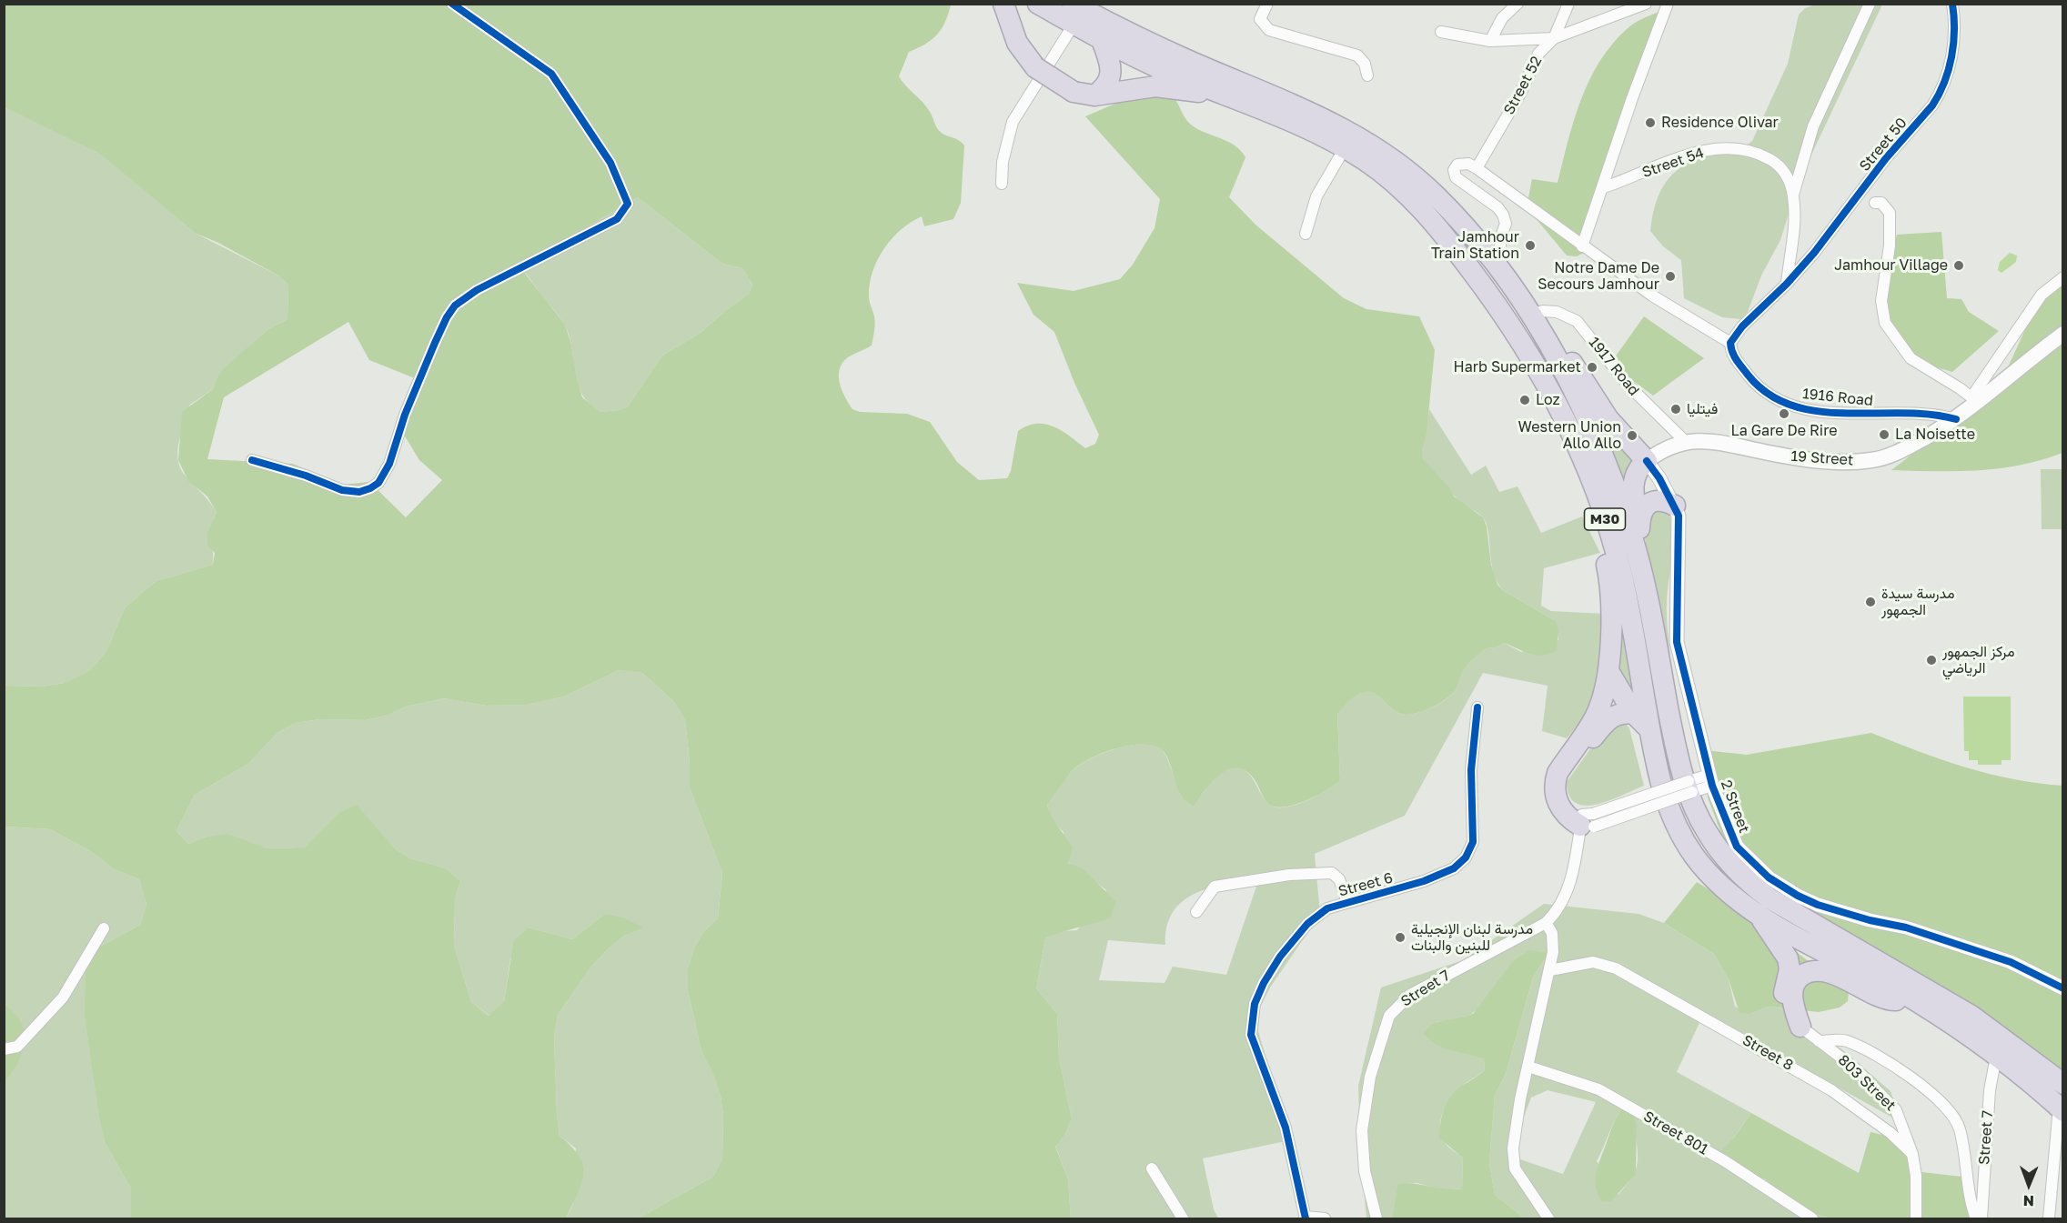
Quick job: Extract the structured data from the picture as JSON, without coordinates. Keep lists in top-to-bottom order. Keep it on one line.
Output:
{"streets":{"highway":["M30"],"main road":["19 Street"],"street":["Street 52","Street 50","Street 54","1917 Road","1916 Road","2 Street","Street 6","Street 7","Street 8","803 Street","Street 801"]},"crossings":[["Street 50","Street 54"],["1917 Road","19 Street"],["1917 Road","M30"],["1916 Road","19 Street"],["19 Street","2 Street"],["M30","Street 7"],["Street 8","803 Street"]],"places":["Residence Olivar","Jamhour Train Station","Jamhour Village","Notre Dame De Secours Jamhour","Harb Supermarket","Loz","فيتليا","La Gare De Rire","La Noisette","Western Union Allo Allo","مدرسة سيدة الجمهور","مركز الجمهور الرياضي","مدرسة لبنان الإنجيلية للبنين والبنات"],"north":"bottom"}
